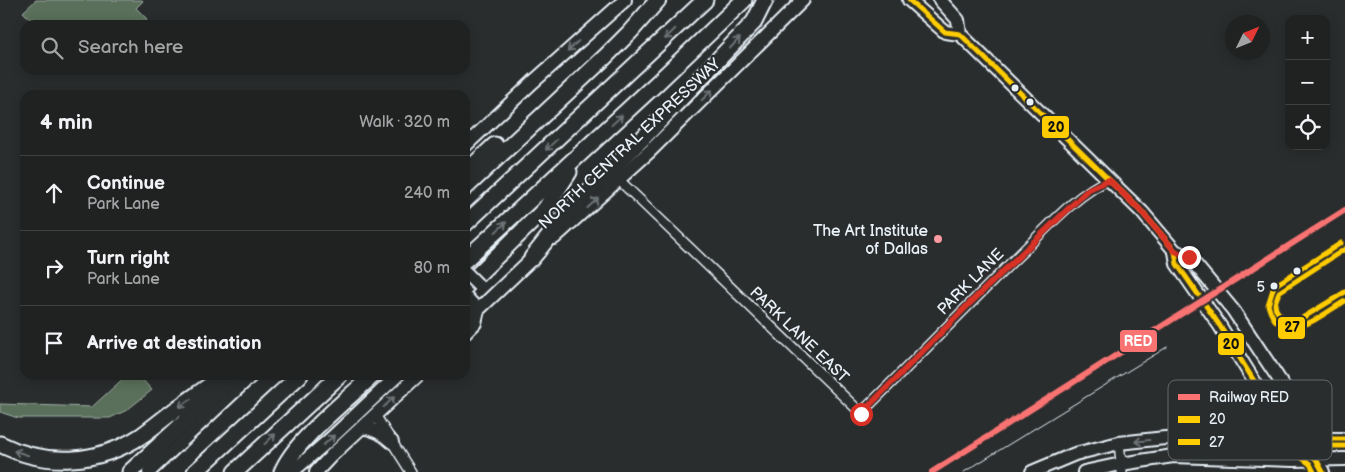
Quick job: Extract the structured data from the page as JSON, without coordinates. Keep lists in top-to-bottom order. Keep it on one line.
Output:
{"streets":{"highway":["NORTH CENTRAL EXPRESSWAY"],"street":["PARK LANE","PARK LANE EAST"]},"crossings":[["NORTH CENTRAL EXPRESSWAY","PARK LANE EAST"],["PARK LANE","PARK LANE EAST"]],"places":["The Art Institute of Dallas","5"],"lines":["transit line 20","rail line RED","transit line 27"],"legend":["Railway RED","20","27"],"north":"top right","page":{"map_buttons":["+","−"],"search":"Search here","heading":["4 min","Walk · 320 m"],"list":[["Continue","Park Lane","240 m"],["Turn right","Park Lane","80 m"],"Arrive at destination"]}}
